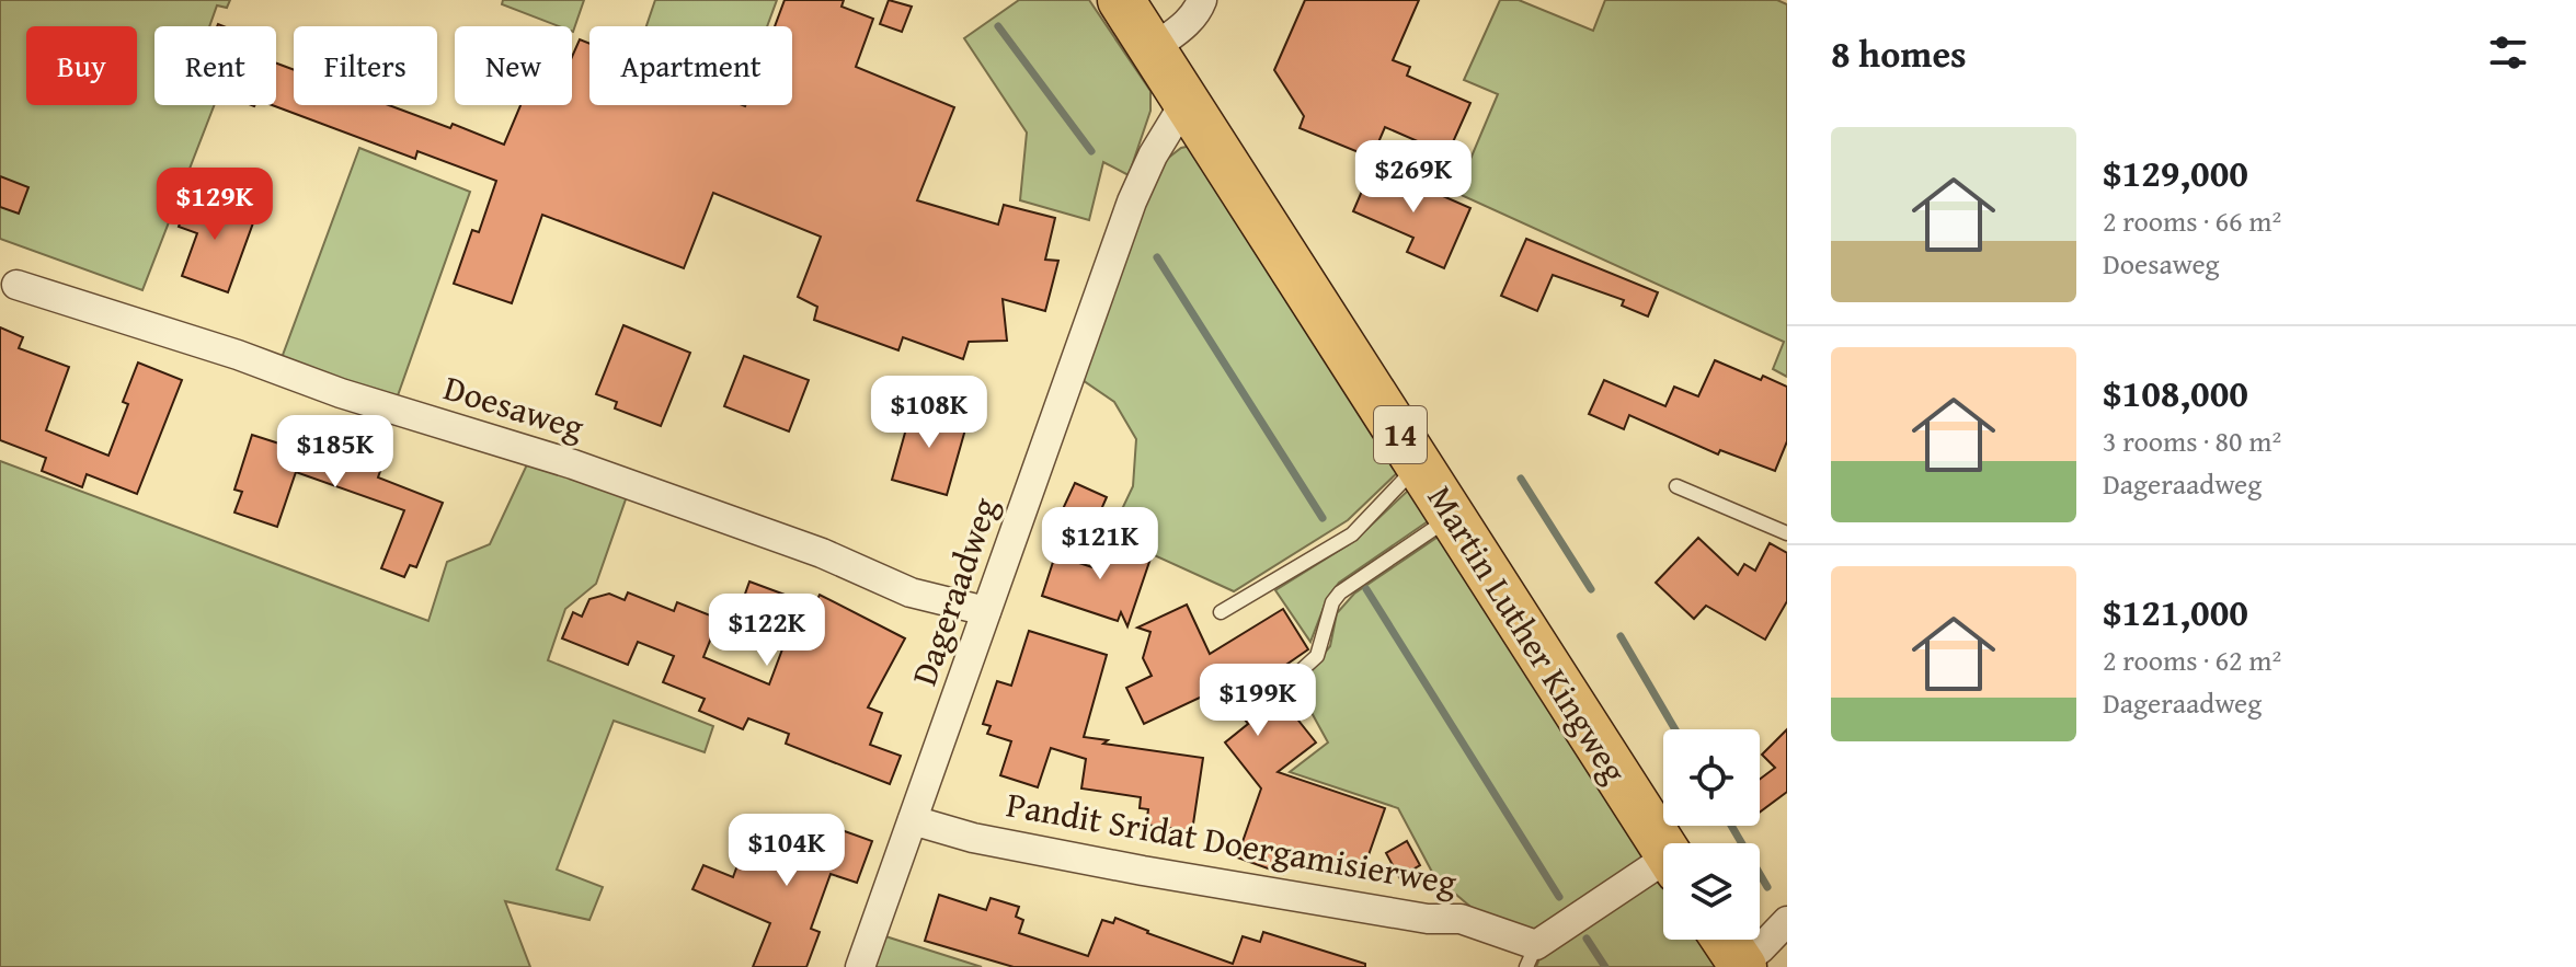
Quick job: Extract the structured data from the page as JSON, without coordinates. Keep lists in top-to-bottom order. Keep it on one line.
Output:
{"streets":{"main road":["14","Martin Luther Kingweg"],"street":["Doesaweg","Dageraadweg","Pandit Sridat Doergamisierweg"]},"crossings":[["Doesaweg","Dageraadweg"],["Dageraadweg","Martin Luther Kingweg"],["Dageraadweg","Pandit Sridat Doergamisierweg"]],"page":{"heading":"8 homes","chip":["Buy","Rent","Filters","New","Apartment"],"list":[{"name":"$129,000","note":"2 rooms · 66 m² · Doesaweg"},{"name":"$108,000","note":"3 rooms · 80 m² · Dageraadweg"},{"name":"$121,000","note":"2 rooms · 62 m² · Dageraadweg"}],"price":["$269K","$129K","$108K","$185K","$121K","$122K","$199K","$104K"]}}
